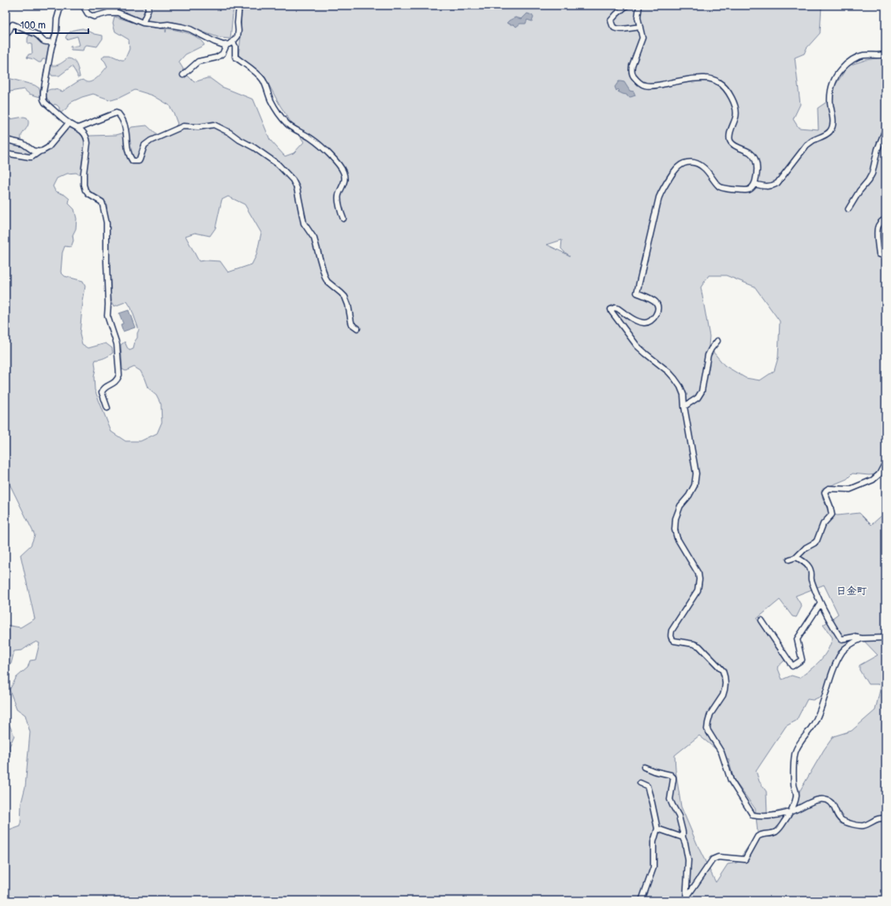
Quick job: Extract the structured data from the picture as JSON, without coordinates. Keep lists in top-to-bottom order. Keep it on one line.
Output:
{"districts":["日金町"],"scale_bar":"100 m"}
